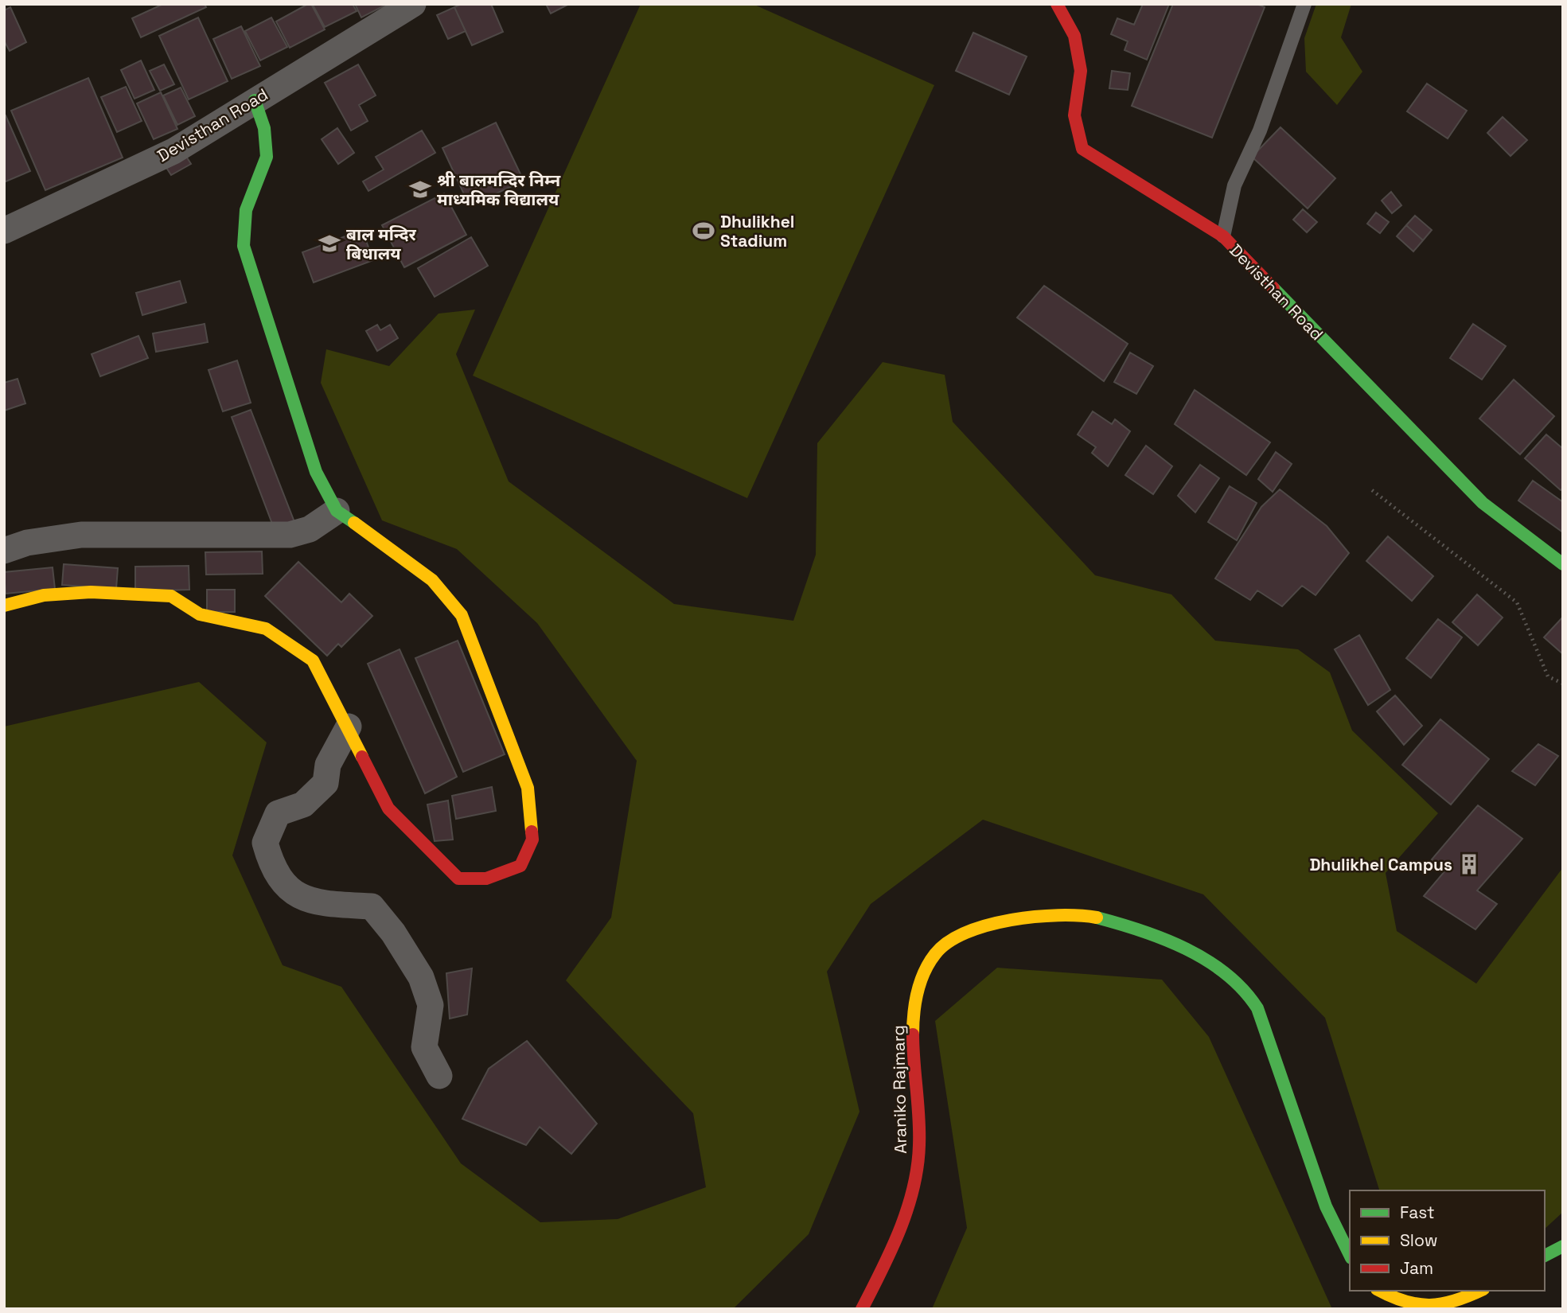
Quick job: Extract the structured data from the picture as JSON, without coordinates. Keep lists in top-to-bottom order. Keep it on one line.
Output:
{"streets":{"main road":["Devisthan Road","Araniko Rajmarg"]},"places":{"school or university":["श्री बालमन्दिर निम्न माध्यमिक विद्यालय","बाल मन्दिर बिधालय"],"sports":["Dhulikhel Stadium"],"building":["Dhulikhel Campus"]},"legend":["Fast","Slow","Jam"]}
